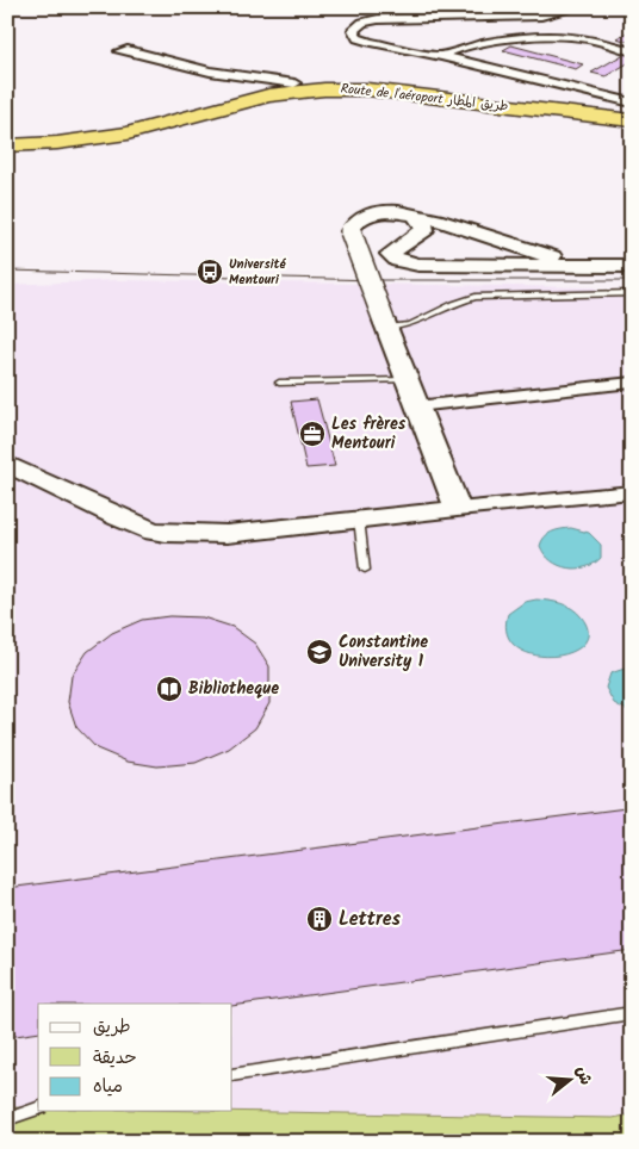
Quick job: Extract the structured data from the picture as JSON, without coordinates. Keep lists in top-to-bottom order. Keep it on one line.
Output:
{"streets":{"highway":["Route de l'aéroport طريق المطار"]},"places":{"bus stop":["Université Mentouri"],"office":["Les frères Mentouri"],"school or university":["Constantine University 1"],"library":["Bibliotheque"],"building":["Lettres"]},"legend":["طريق","حديقة","مياه"],"north":"right"}
